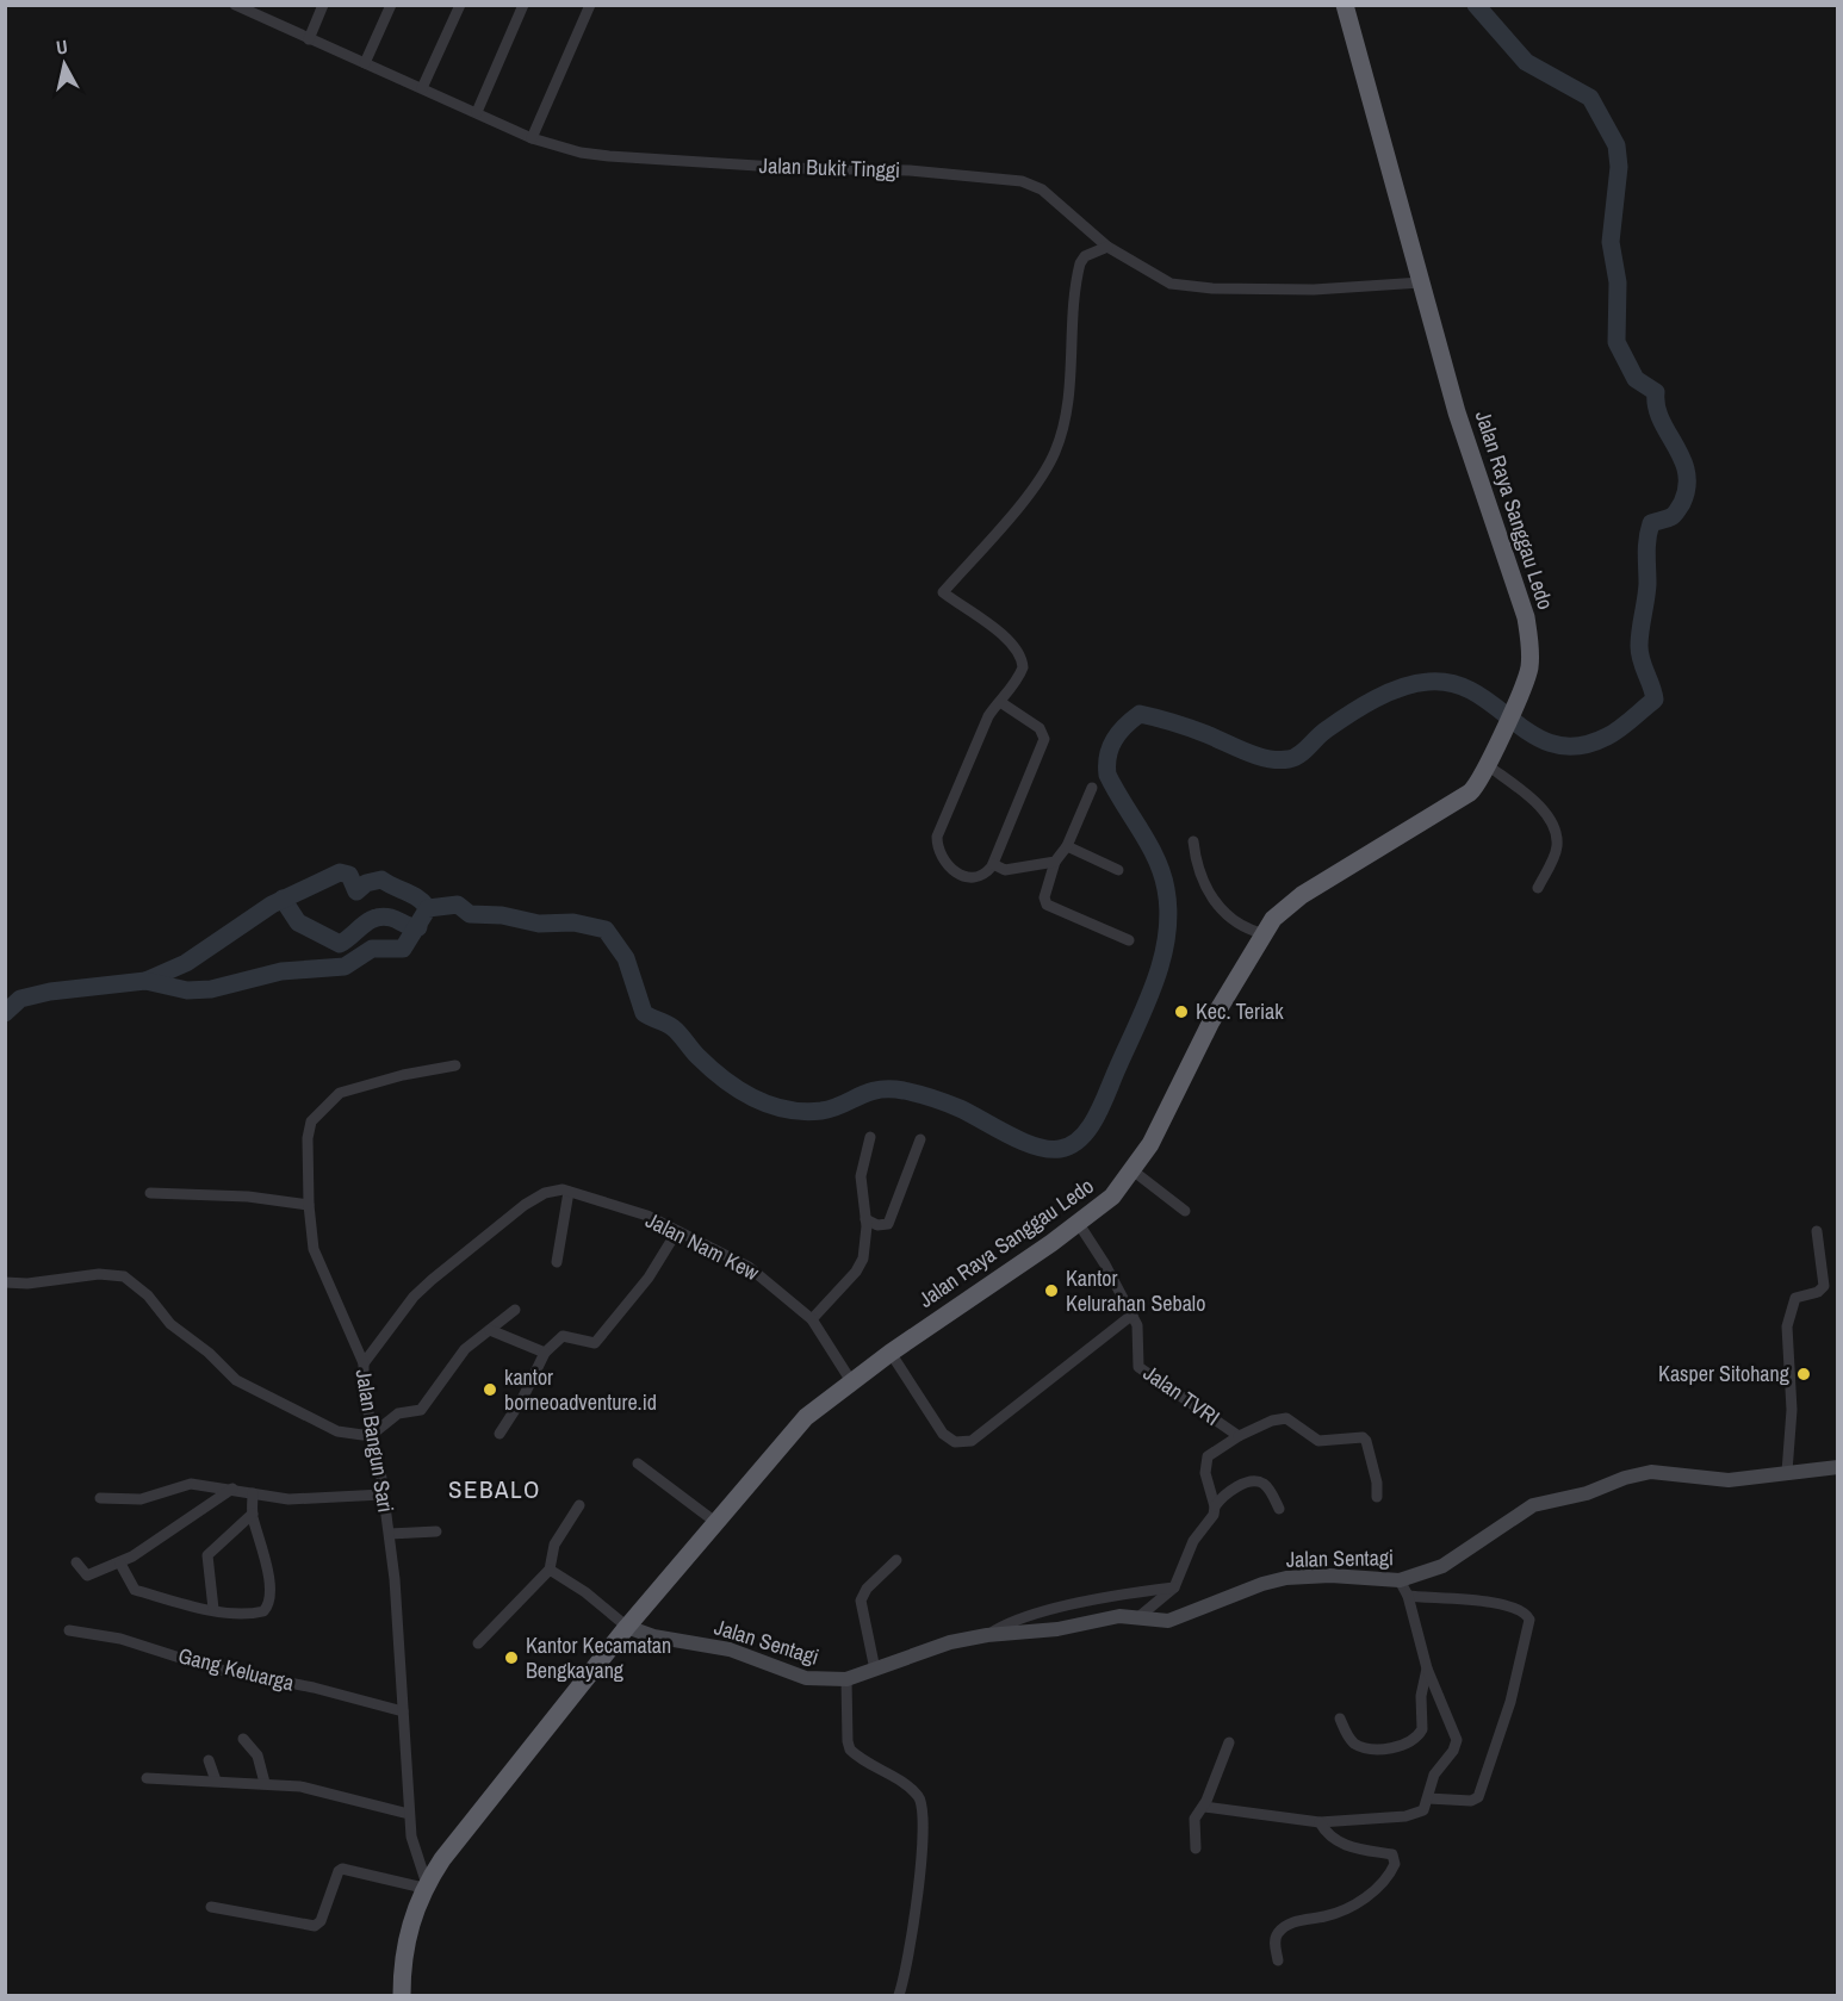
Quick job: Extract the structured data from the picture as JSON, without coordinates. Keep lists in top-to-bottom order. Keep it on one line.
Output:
{"streets":{"highway":["Jalan Raya Sanggau Ledo"],"main road":["Jalan Sentagi"],"street":["Jalan Bukit Tinggi","Jalan Nam Kew","Jalan TVRI","Jalan Bangun Sari","Gang Keluarga"]},"crossings":[["Jalan Bukit Tinggi","Jalan Raya Sanggau Ledo"],["Jalan Raya Sanggau Ledo","Jalan Nam Kew"],["Jalan Raya Sanggau Ledo","Jalan TVRI"],["Jalan Raya Sanggau Ledo","Jalan Bangun Sari"],["Jalan Raya Sanggau Ledo","Jalan Sentagi"],["Jalan Nam Kew","Jalan Bangun Sari"],["Jalan Bangun Sari","Gang Keluarga"]],"districts":["SEBALO"],"places":["Kec. Teriak","Kantor Kelurahan Sebalo","Kasper Sitohang","kantor borneoadventure.id","Kantor Kecamatan Bengkayang"],"north":"top"}
